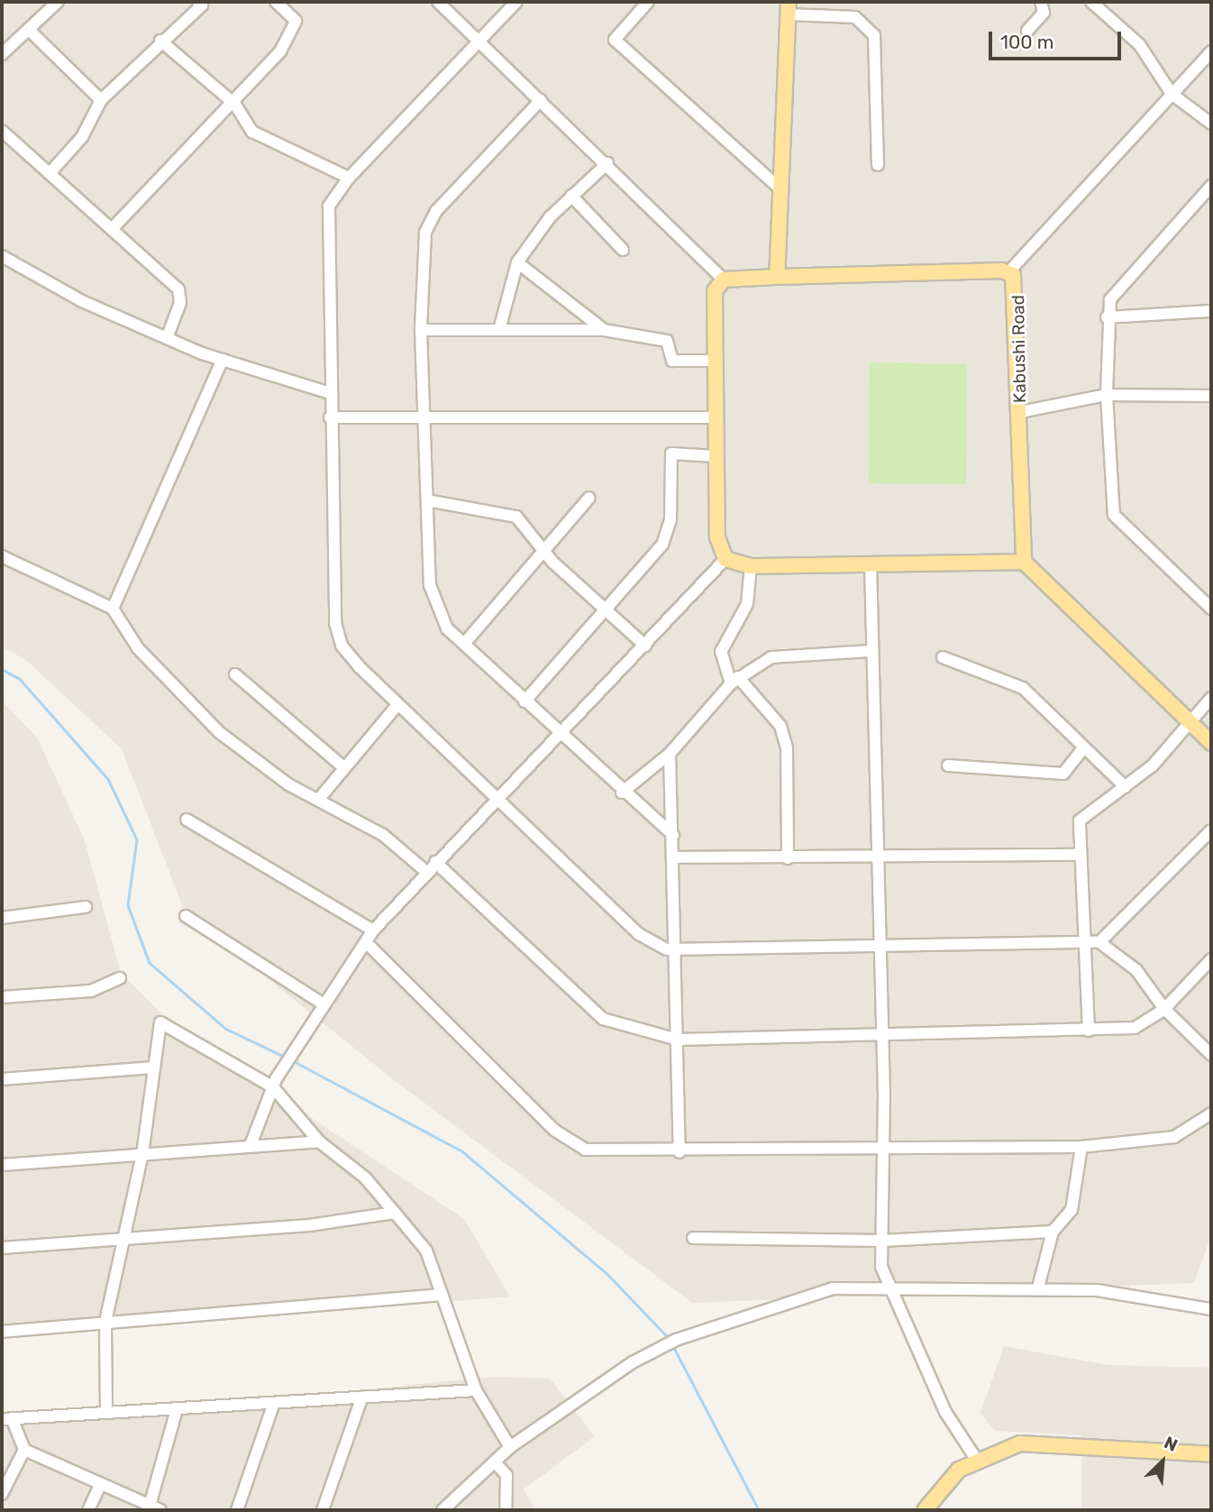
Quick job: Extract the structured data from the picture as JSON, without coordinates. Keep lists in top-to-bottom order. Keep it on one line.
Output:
{"streets":{"main road":["Kabushi Road"]},"scale_bar":"100 m","north":"top right"}
